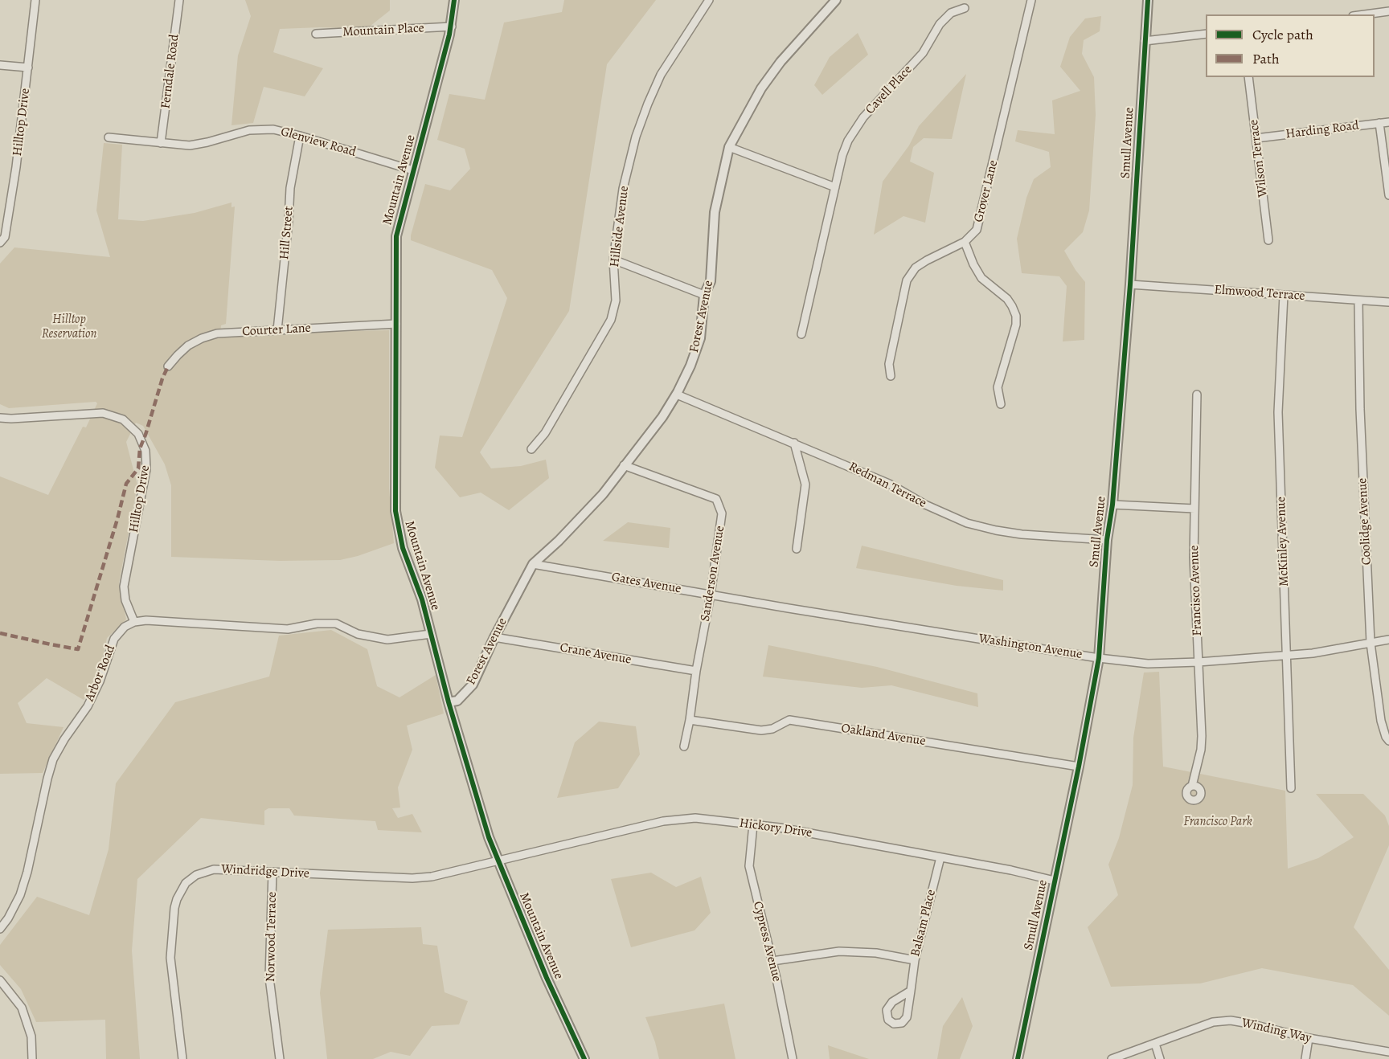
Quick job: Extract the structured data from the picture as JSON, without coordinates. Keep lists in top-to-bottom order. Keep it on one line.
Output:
{"streets":{"street":["Mountain Place","Ferndale Road","Cavell Place","Hilltop Drive","Harding Road","Glenview Road","Smull Avenue","Wilson Terrace","Mountain Avenue","Grover Lane","Hillside Avenue","Hill Street","Elmwood Terrace","Forest Avenue","Courter Lane","Redman Terrace","Coolidge Avenue","McKinley Avenue","Sanderson Avenue","Gates Avenue","Francisco Avenue","Washington Avenue","Crane Avenue","Arbor Road","Oakland Avenue","Hickory Drive","Windridge Drive","Balsam Place","Norwood Terrace","Cypress Avenue","Winding Way"]},"crossings":[["Mountain Place","Mountain Avenue"],["Ferndale Road","Glenview Road"],["Hilltop Drive","Arbor Road"],["Harding Road","Wilson Terrace"],["Glenview Road","Mountain Avenue"],["Glenview Road","Hill Street"],["Smull Avenue","Elmwood Terrace"],["Smull Avenue","Redman Terrace"],["Smull Avenue","Washington Avenue"],["Smull Avenue","Oakland Avenue"],["Smull Avenue","Hickory Drive"],["Mountain Avenue","Forest Avenue"],["Mountain Avenue","Courter Lane"],["Mountain Avenue","Hickory Drive"],["Mountain Avenue","Windridge Drive"],["Hill Street","Courter Lane"],["Elmwood Terrace","Coolidge Avenue"],["Elmwood Terrace","McKinley Avenue"],["Forest Avenue","Redman Terrace"],["Forest Avenue","Sanderson Avenue"],["Forest Avenue","Gates Avenue"],["Forest Avenue","Crane Avenue"],["Coolidge Avenue","Washington Avenue"],["McKinley Avenue","Washington Avenue"],["Sanderson Avenue","Gates Avenue"],["Sanderson Avenue","Crane Avenue"],["Sanderson Avenue","Oakland Avenue"],["Gates Avenue","Washington Avenue"],["Francisco Avenue","Washington Avenue"],["Hickory Drive","Windridge Drive"],["Hickory Drive","Balsam Place"],["Hickory Drive","Cypress Avenue"],["Windridge Drive","Norwood Terrace"]],"parks":["Hilltop Reservation","Francisco Park"],"legend":["Cycle path","Path"]}
